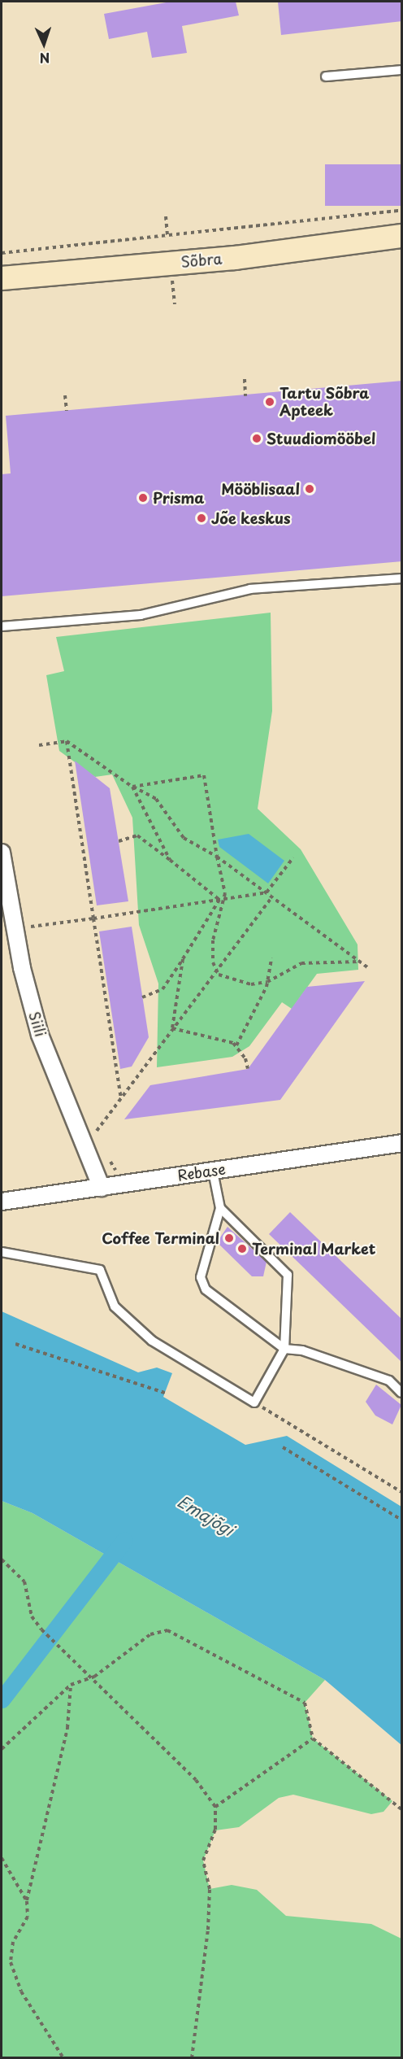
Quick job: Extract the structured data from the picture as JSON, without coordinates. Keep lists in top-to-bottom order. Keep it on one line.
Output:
{"streets":{"street":["Sõbra","Siili","Rebase"]},"crossings":[["Siili","Rebase"]],"water":["Emajõgi"],"places":["Tartu Sõbra Apteek","Stuudiomööbel","Mööblisaal","Prisma","Jõe keskus","Coffee Terminal","Terminal Market"],"north":"bottom"}
